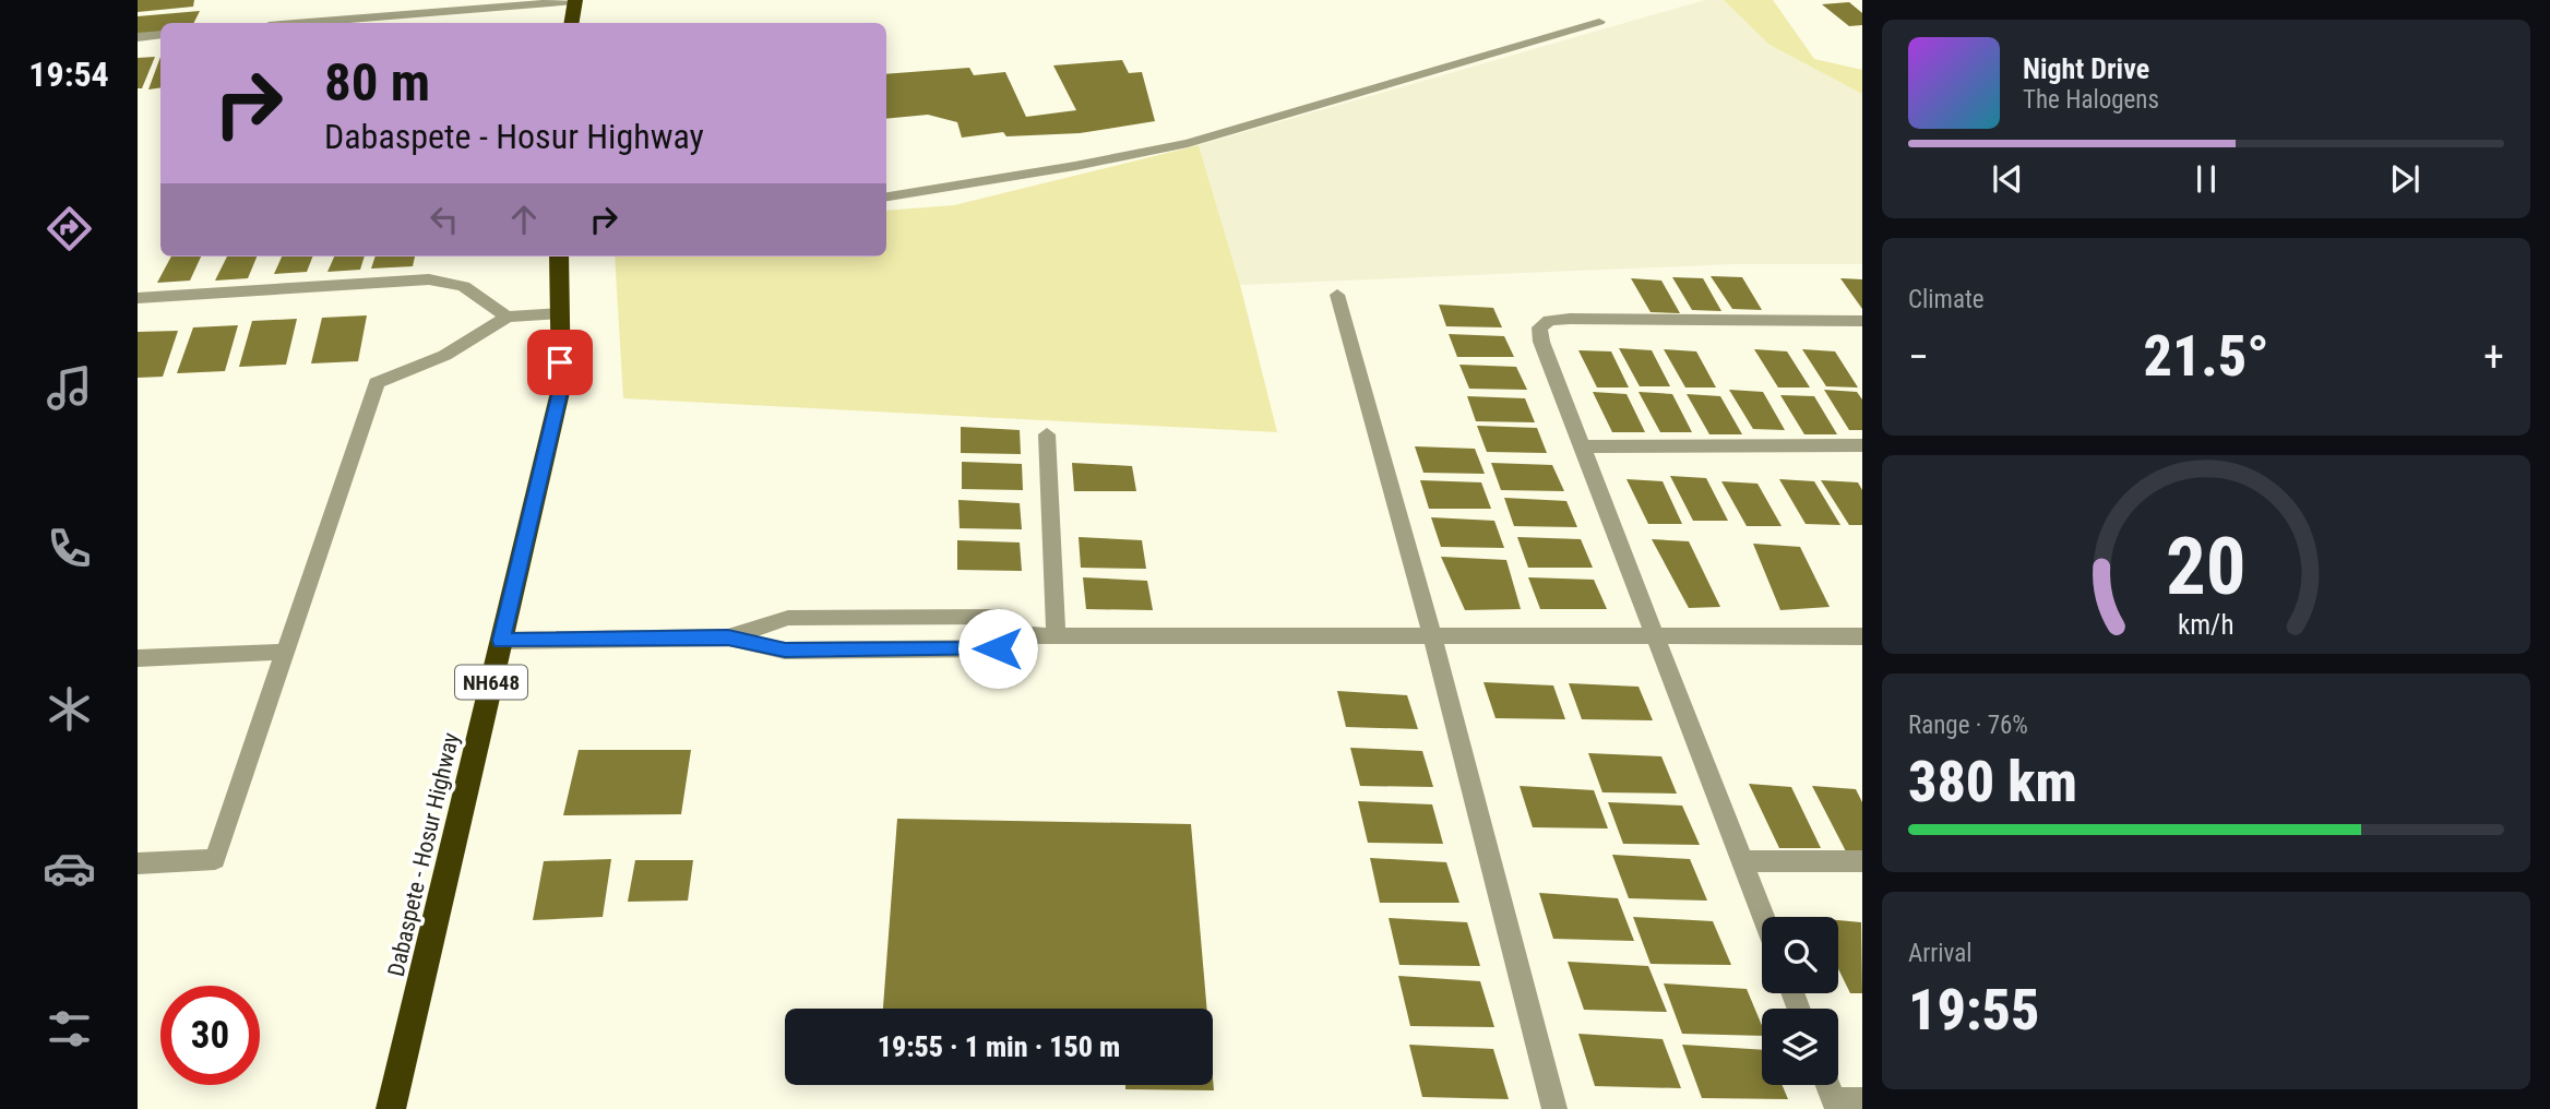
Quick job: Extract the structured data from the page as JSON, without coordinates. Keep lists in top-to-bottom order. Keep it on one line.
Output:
{"streets":{"highway":["NH648","Dabaspete - Hosur Highway"]},"page":{"tabs":"19:54","turn":["80 m","Dabaspete - Hosur Highway"],"song":["Night Drive","The Halogens"],"tile":["Climate",["Range · 76%","380 km"],["Arrival","19:55"]],"heat":["−","21.5°","+"],"limit":"30","trip":"19:55 · 1 min · 150 m","gauge":["20","km/h"]}}
